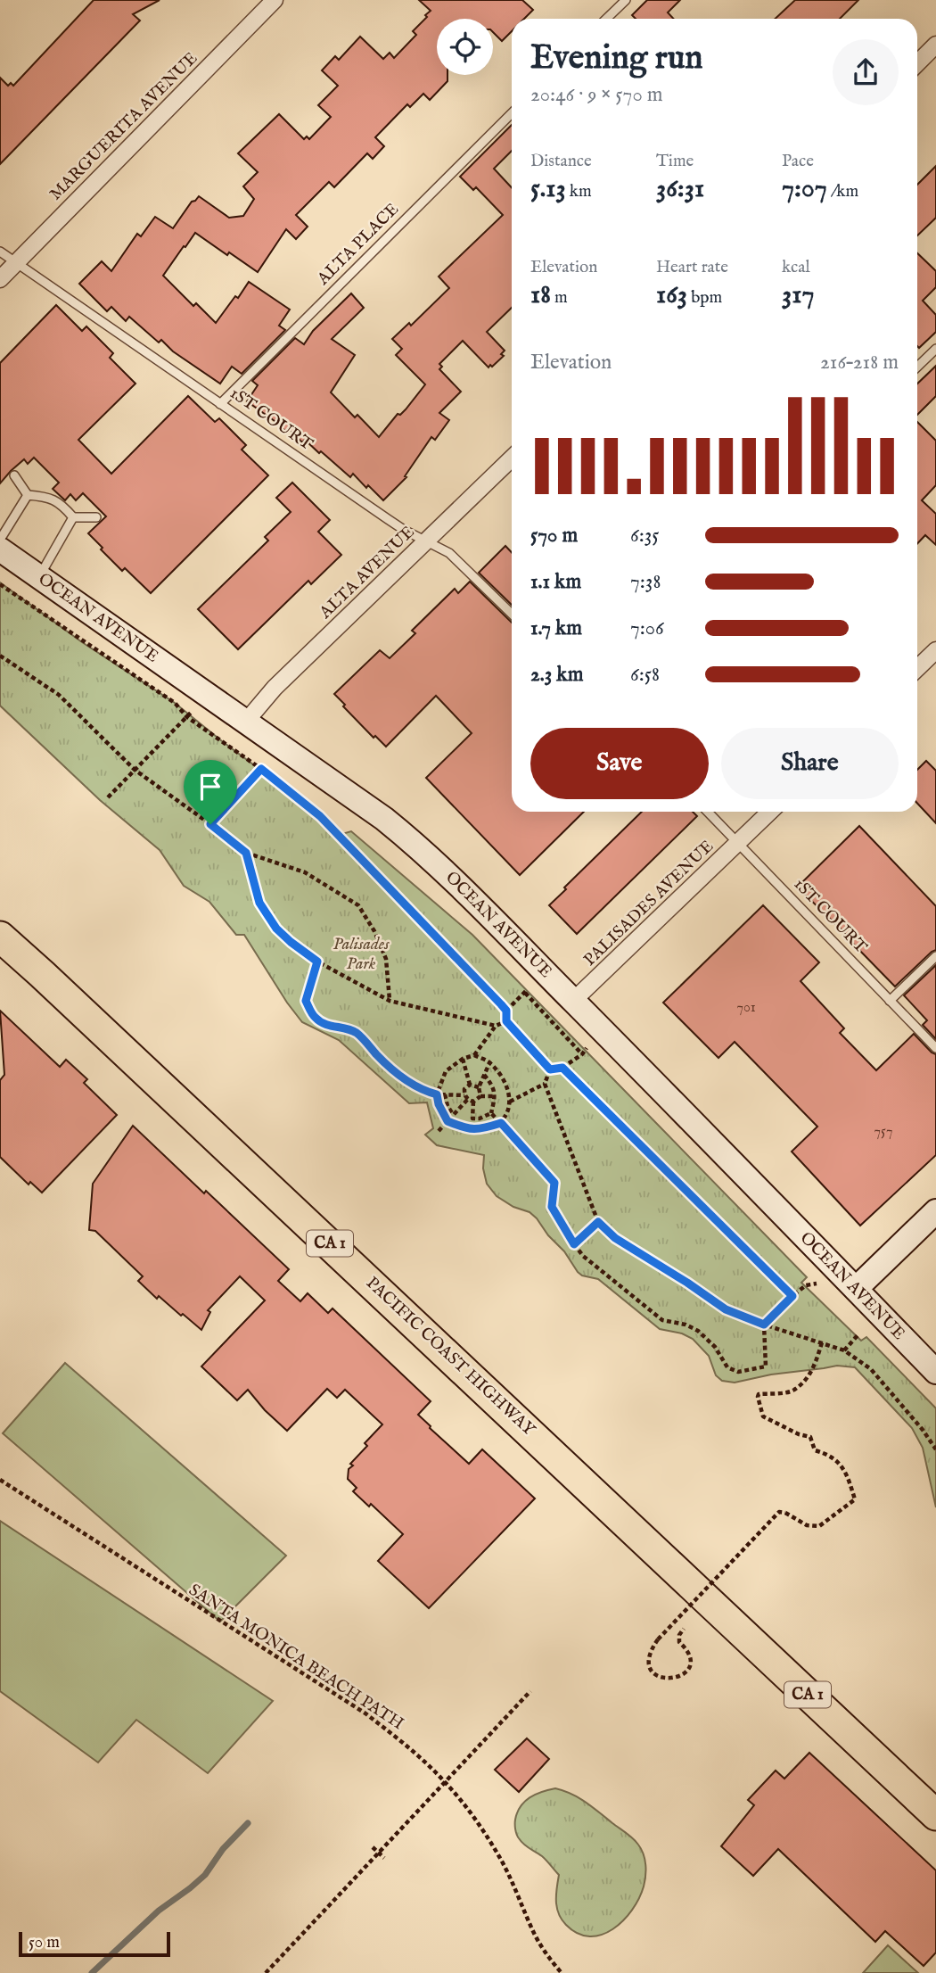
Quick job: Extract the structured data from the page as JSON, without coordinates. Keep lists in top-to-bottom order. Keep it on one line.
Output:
{"streets":{"highway":["CA 1","PACIFIC COAST HIGHWAY"],"main road":["OCEAN AVENUE"],"street":["MARGUERITA AVENUE","ALTA AVENUE","PALISADES AVENUE"],"lane":["ALTA PLACE","1ST COURT"],"path":["SANTA MONICA BEACH PATH"]},"crossings":[["MARGUERITA AVENUE","1ST COURT"],["ALTA PLACE","1ST COURT"],["1ST COURT","ALTA AVENUE"],["1ST COURT","PALISADES AVENUE"],["ALTA AVENUE","OCEAN AVENUE"],["OCEAN AVENUE","PALISADES AVENUE"]],"parks":["Palisades Park"],"house_numbers":["701","757"],"scale_bar":"50 m","page":{"heading":["Evening run","20:46 · 9 × 570 m"],"stats":[["Distance","5.13 km"],["Time","36:31"],["Pace","7:07 /km"],["Elevation","18 m"],["Heart rate","163 bpm"],["kcal","317"]],"chart":["Elevation","216–218 m"],"list":[{"name":"570 m","note":"6:35"},{"name":"1.1 km","note":"7:38"},{"name":"1.7 km","note":"7:06"},{"name":"2.3 km","note":"6:58"}],"buttons":["Save","Share"],"scale":"50 m"}}
